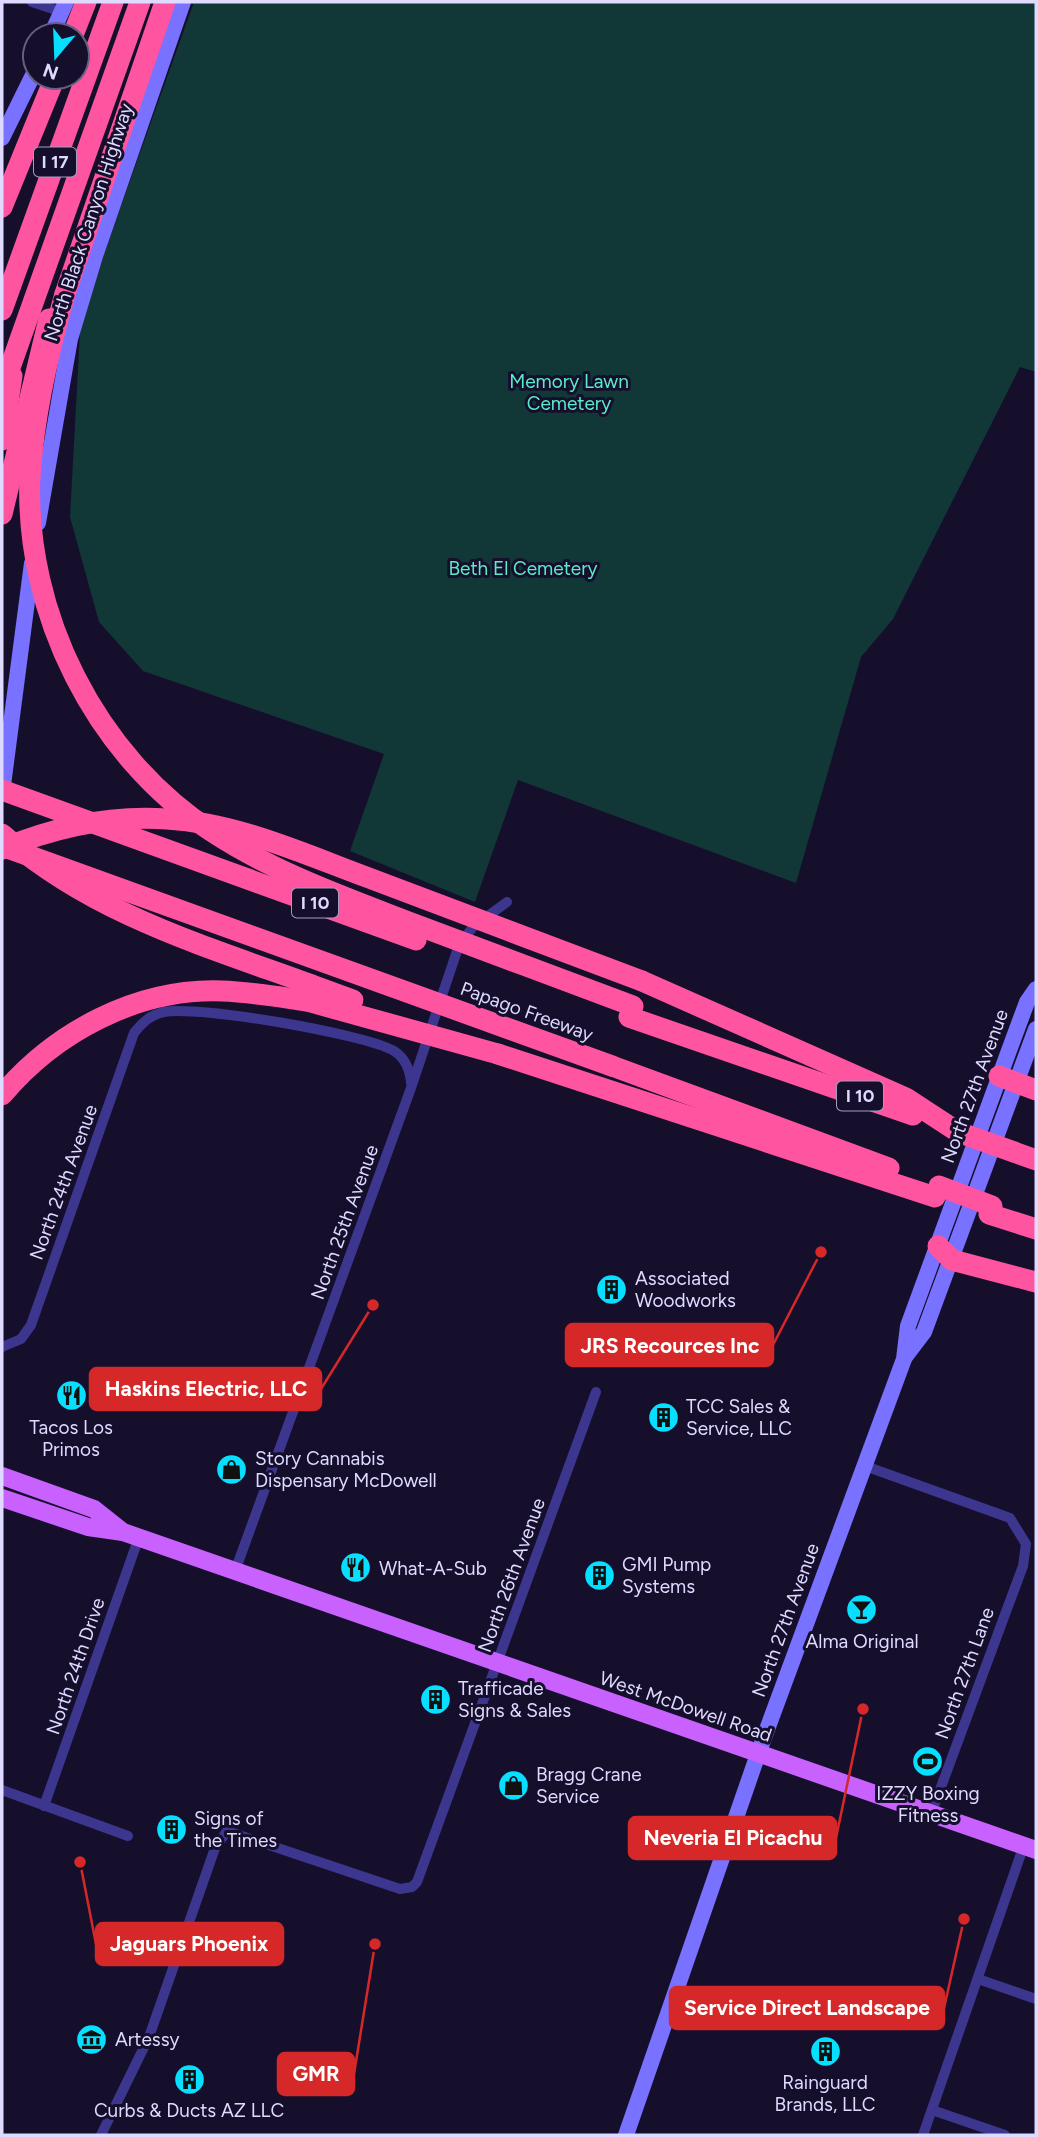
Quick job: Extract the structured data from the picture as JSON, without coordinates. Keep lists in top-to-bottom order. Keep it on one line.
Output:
{"streets":{"highway":["I 17","I 10","Papago Freeway"],"main road":["North Black Canyon Highway","North 27th Avenue","West McDowell Road"],"street":["North 24th Avenue","North 25th Avenue","North 26th Avenue","North 24th Drive","North 27th Lane"]},"crossings":[["North Black Canyon Highway","Papago Freeway"],["North 27th Avenue","North 27th Lane"],["North 27th Avenue","West McDowell Road"],["North 24th Avenue","North 25th Avenue"],["North 25th Avenue","West McDowell Road"],["North 26th Avenue","West McDowell Road"],["North 24th Drive","West McDowell Road"],["North 27th Lane","West McDowell Road"]],"parks":["Memory Lawn Cemetery","Beth El Cemetery"],"places":{"other":["JRS Recources Inc","Haskins Electric, LLC","Neveria El Picachu","Jaguars Phoenix","Service Direct Landscape","GMR"],"building":["Associated Woodworks","TCC Sales & Service, LLC","GMI Pump Systems","Trafficade Signs & Sales","Signs of the Times","Rainguard Brands, LLC","Curbs & Ducts AZ LLC"],"restaurant":["Tacos Los Primos","What-A-Sub"],"shop":["Story Cannabis Dispensary McDowell","Bragg Crane Service"],"bar":["Alma Original"],"sports":["IZZY Boxing Fitness"],"museum":["Artessy"]},"north":"bottom"}
